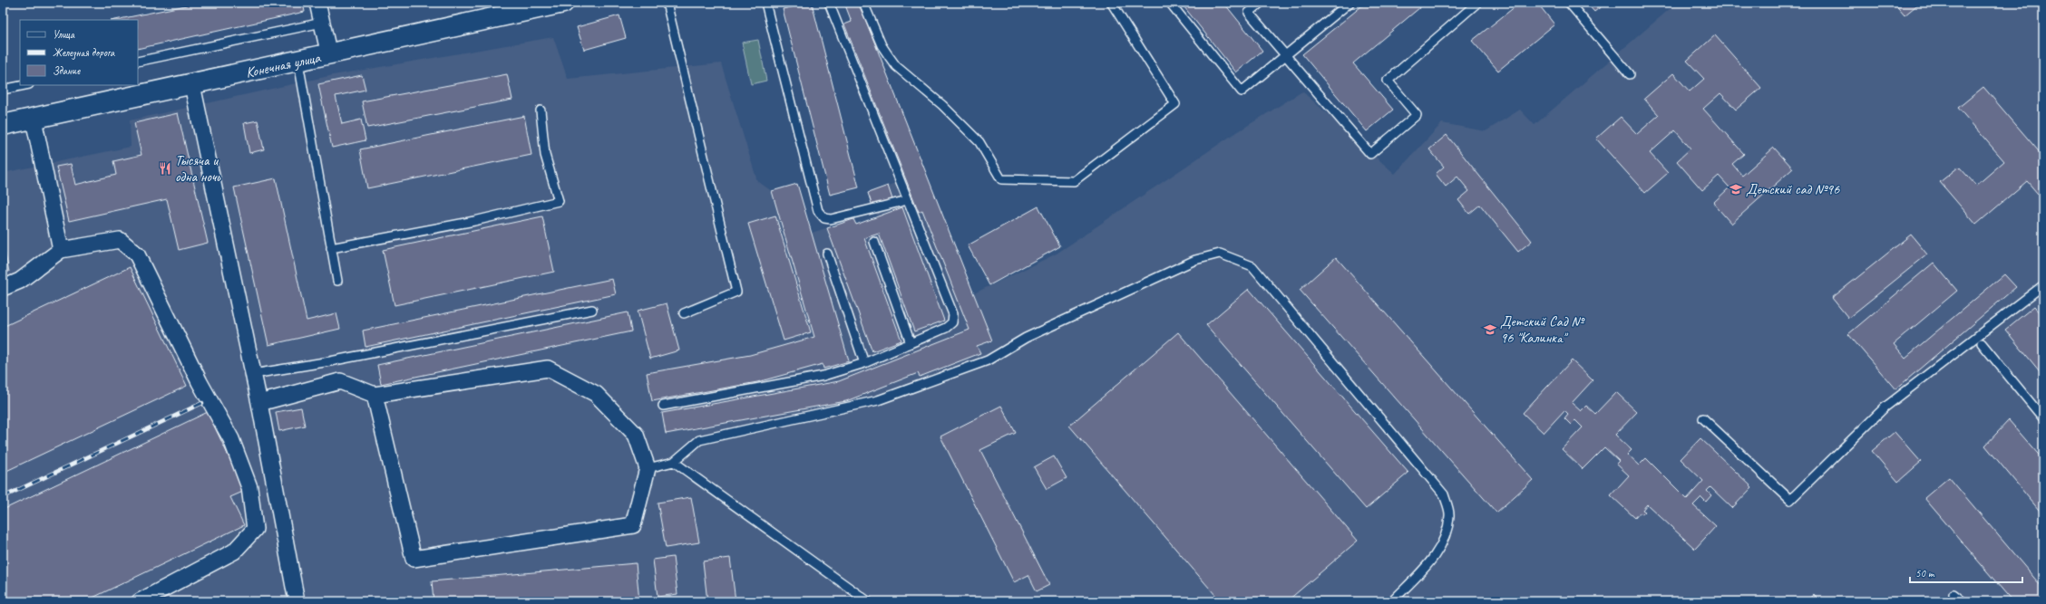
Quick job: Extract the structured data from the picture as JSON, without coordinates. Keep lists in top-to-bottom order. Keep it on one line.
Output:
{"streets":{"street":["Конечная улица"]},"places":{"restaurant":["Тысяча и одна ночь"],"school or university":["Детский сад №96","Детский Сад № 96 \"Калинка\""]},"legend":["Улица","Железная дорога","Здание"],"scale_bar":"50 m"}
